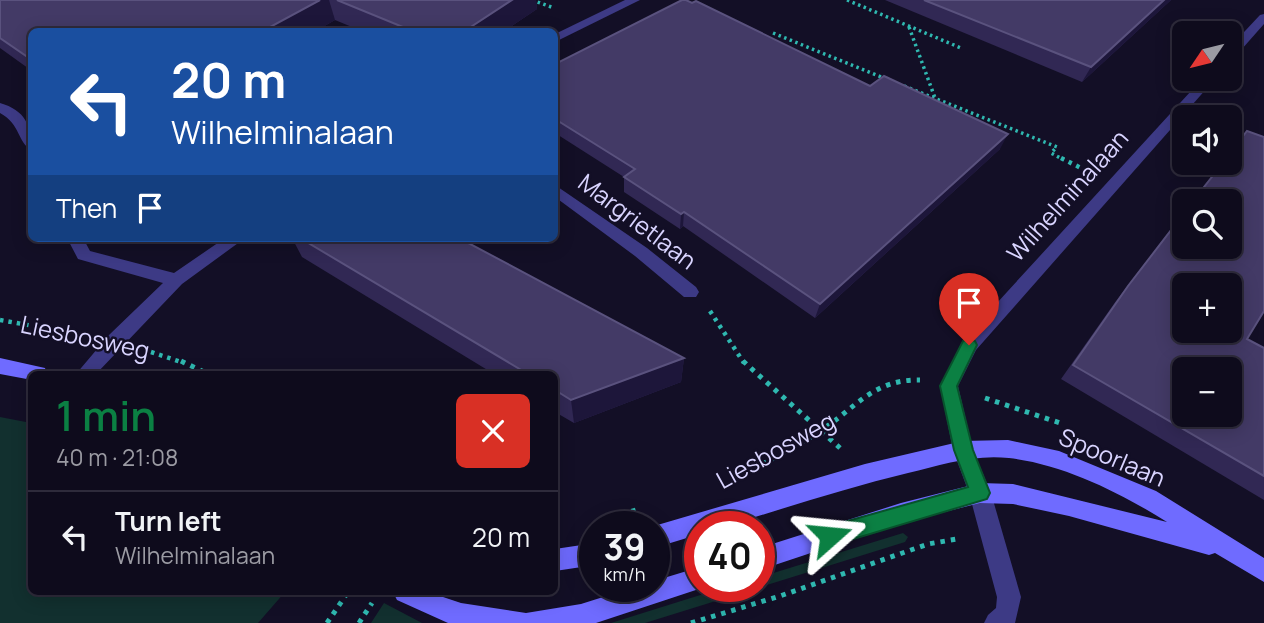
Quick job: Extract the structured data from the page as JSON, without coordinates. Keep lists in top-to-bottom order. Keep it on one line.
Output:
{"streets":{"street":["Wilhelminalaan","Margrietlaan","Liesbosweg","Spoorlaan"]},"crossings":[["Wilhelminalaan","Liesbosweg"],["Liesbosweg","Spoorlaan"]],"north":"bottom left","page":{"map_buttons":["+","−"],"turn":["20 m","Wilhelminalaan"],"then":"Then","heading":["1 min","40 m · 21:08"],"list":[{"name":"Turn left","note":"Wilhelminalaan","value":"20 m"}],"speed":"39 km/h","limit":"40"}}
